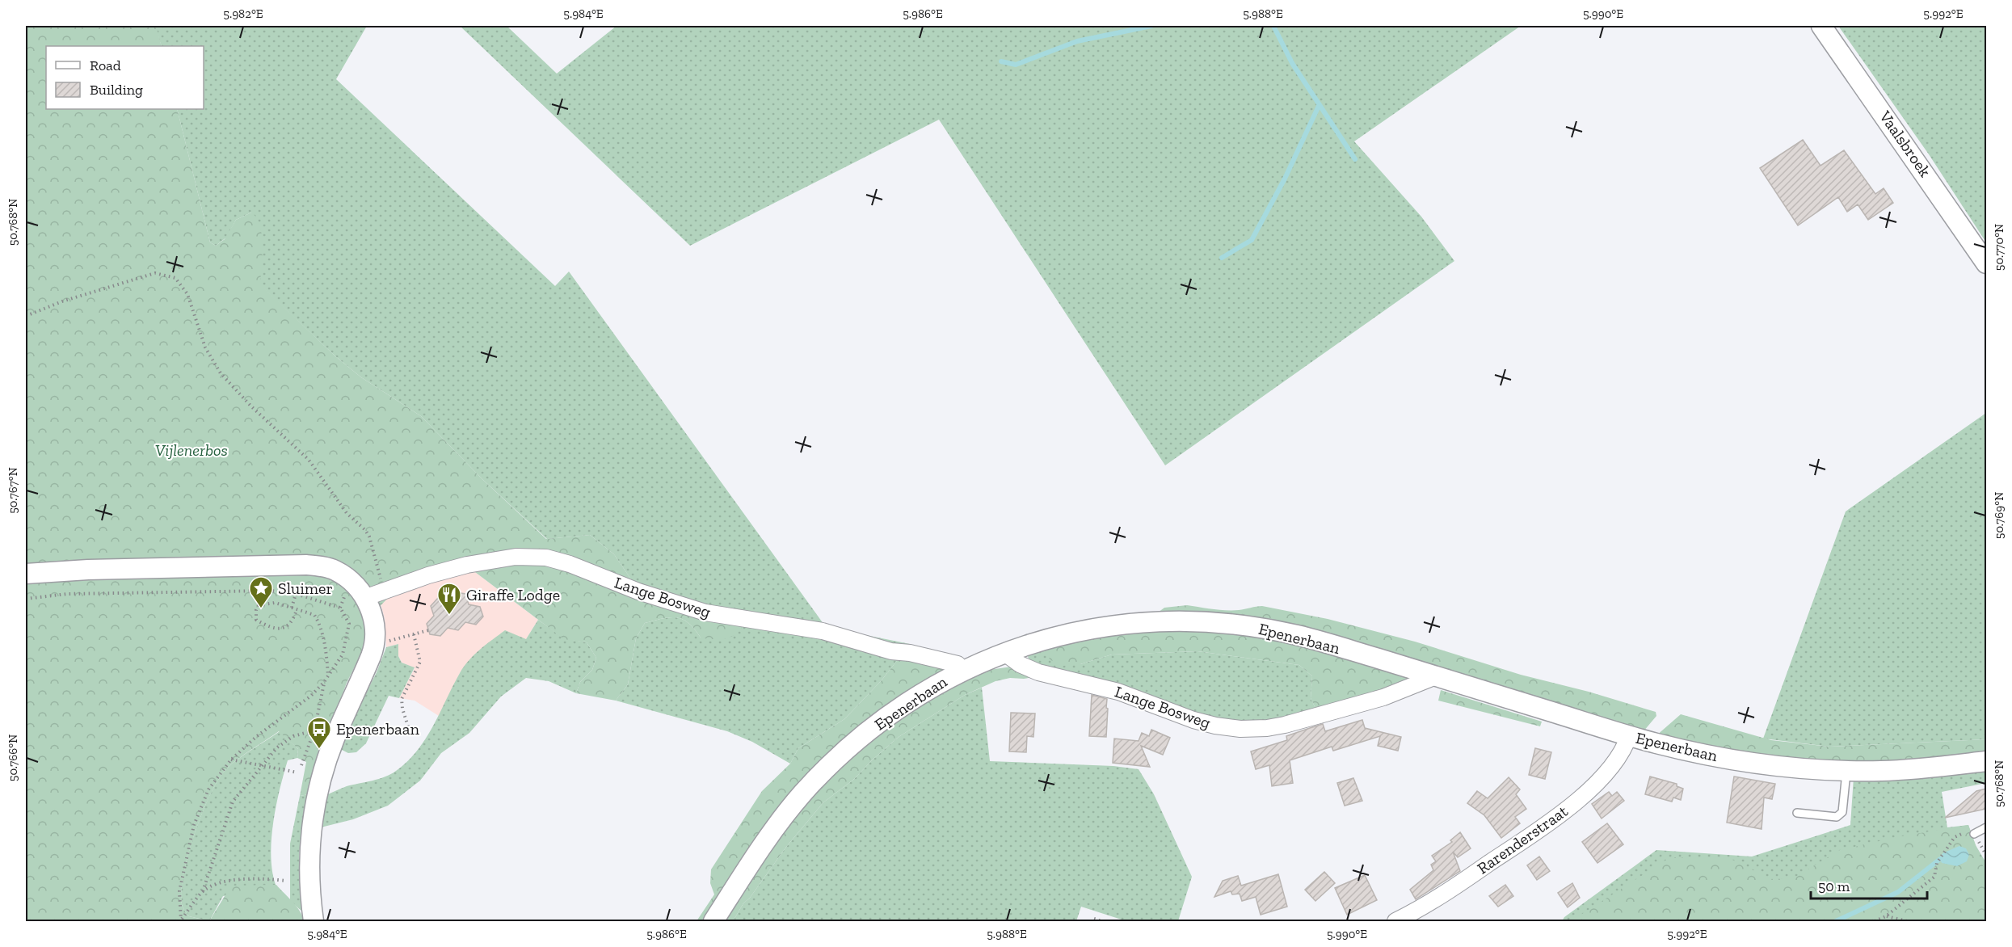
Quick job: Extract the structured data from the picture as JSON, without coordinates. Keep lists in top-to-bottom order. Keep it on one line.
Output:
{"streets":{"street":["Vaalsbroek","Lange Bosweg","Epenerbaan","Rarenderstraat"]},"crossings":[["Lange Bosweg","Epenerbaan"],["Epenerbaan","Rarenderstraat"]],"parks":["Vijlenerbos"],"places":{"place":["Sluimer"],"restaurant":["Giraffe Lodge"],"bus stop":["Epenerbaan"]},"legend":["Road","Building"],"scale_bar":"50 m","coordinates":["5.982°E","5.984°E","5.986°E","5.988°E","5.990°E","5.992°E","50.768°N","50.770°N","50.767°N","50.769°N","50.766°N"]}
